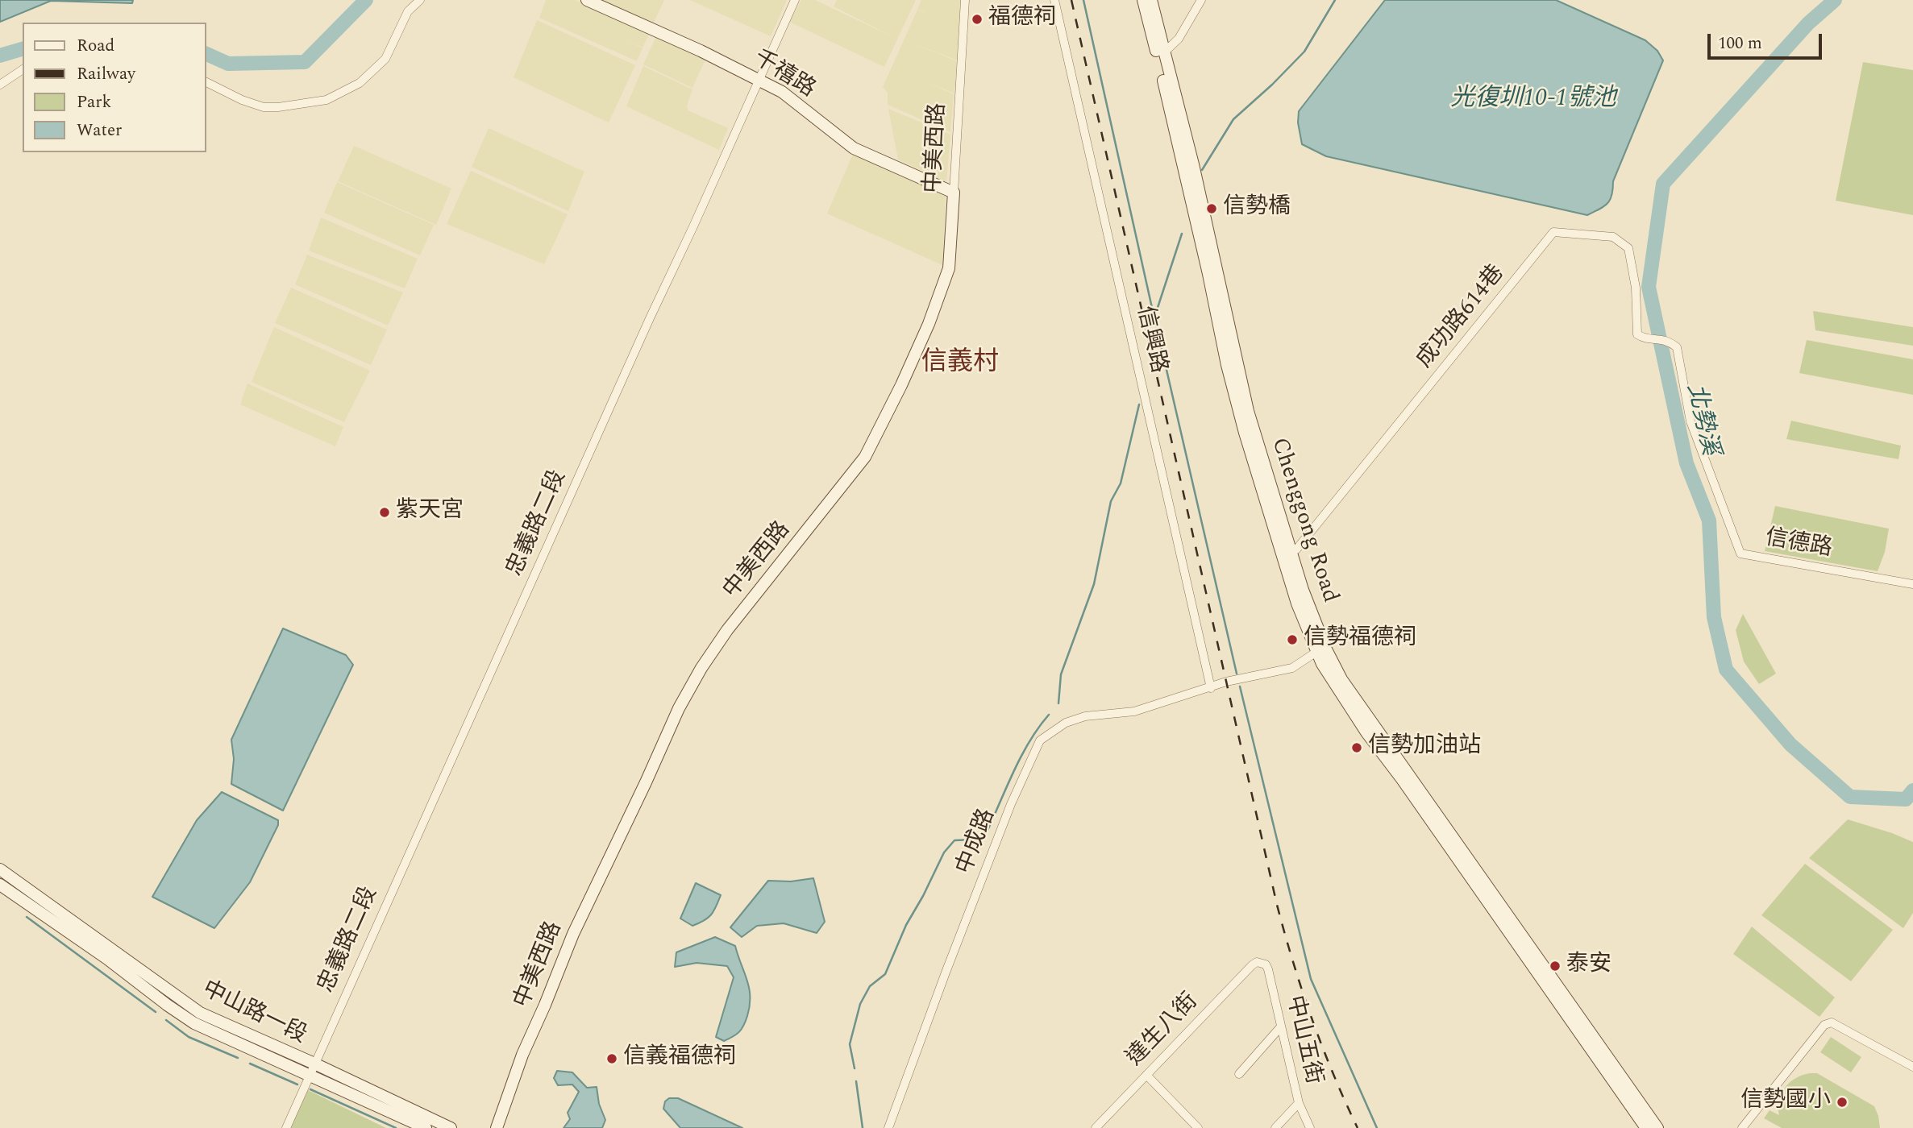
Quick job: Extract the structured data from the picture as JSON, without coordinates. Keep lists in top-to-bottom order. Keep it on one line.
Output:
{"streets":{"street":["千禧路","中美西路","成功路614巷","信興路","Chenggong Road","忠義路二段","信德路","中成路","中山路一段","達生八街","中山五街"]},"crossings":[["千禧路","中美西路"],["千禧路","忠義路二段"],["成功路614巷","Chenggong Road"],["成功路614巷","信德路"],["信興路","中成路"],["Chenggong Road","中成路"],["忠義路二段","中山路一段"],["達生八街","中山五街"]],"districts":["信義村"],"water":["光復圳10-1號池","北勢溪"],"places":["福德祠","信勢橋","紫天宮","信勢福德祠","信勢加油站","泰安","信義福德祠","信勢國小"],"legend":["Road","Railway","Park","Water"],"scale_bar":"100 m"}
